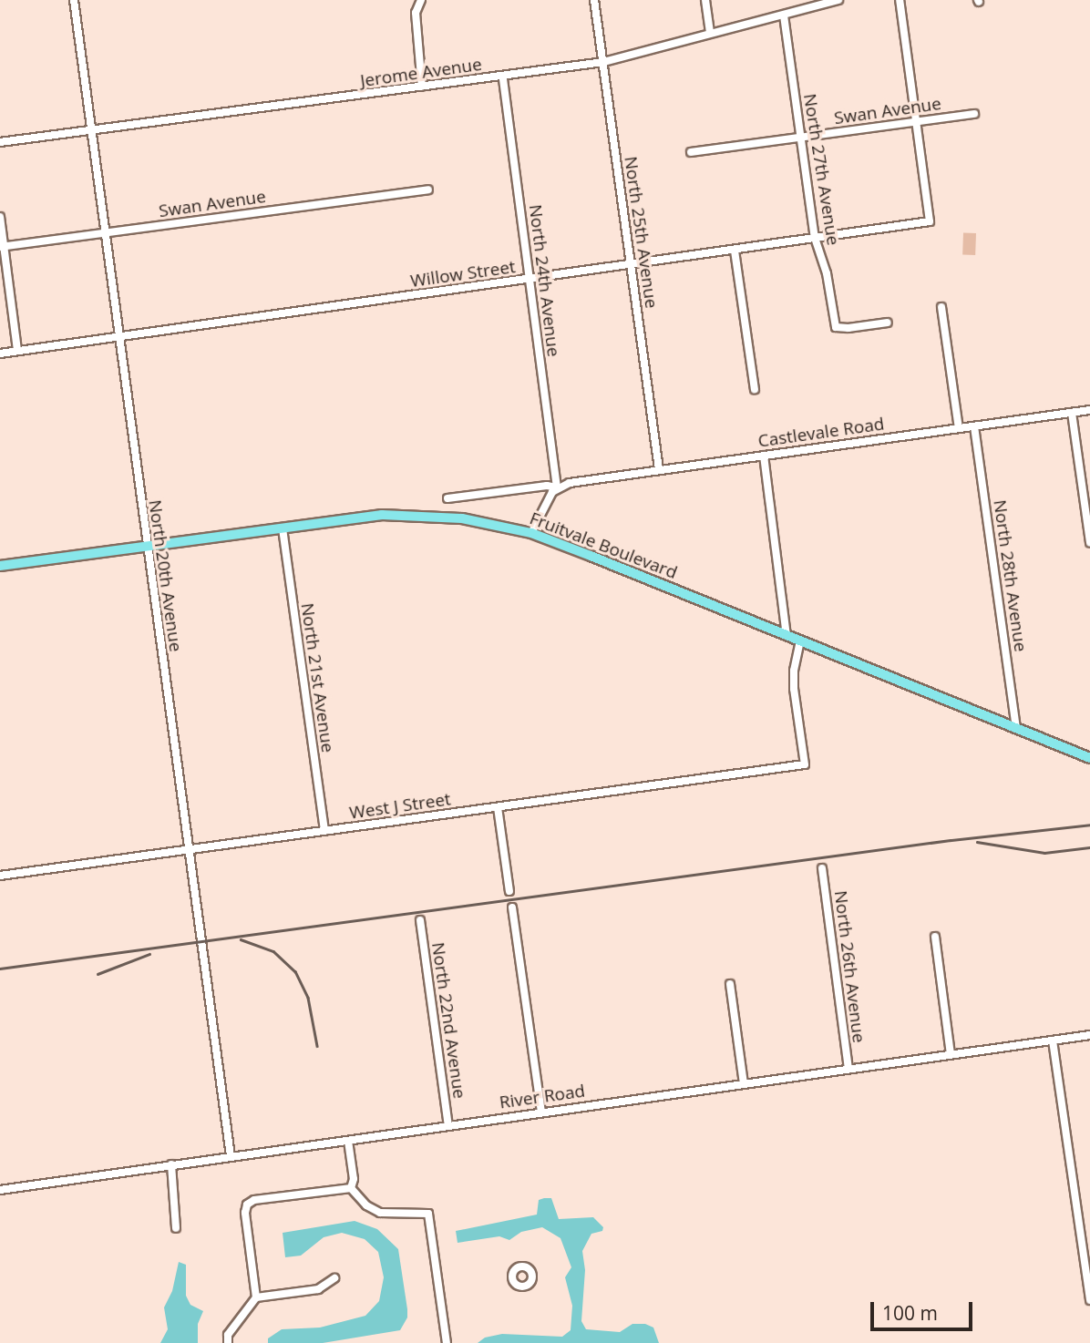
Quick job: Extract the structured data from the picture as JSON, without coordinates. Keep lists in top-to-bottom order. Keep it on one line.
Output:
{"streets":{"main road":["Fruitvale Boulevard"],"street":["Jerome Avenue","Swan Avenue","North 27th Avenue","North 25th Avenue","Willow Street","North 24th Avenue","Castlevale Road","North 20th Avenue","North 28th Avenue","North 21st Avenue","West J Street","North 26th Avenue","North 22nd Avenue","River Road"]},"crossings":[["Jerome Avenue","North 27th Avenue"],["Jerome Avenue","North 25th Avenue"],["Jerome Avenue","North 24th Avenue"],["Jerome Avenue","North 20th Avenue"],["Swan Avenue","North 27th Avenue"],["Swan Avenue","Willow Street"],["Swan Avenue","North 20th Avenue"],["North 27th Avenue","Willow Street"],["North 25th Avenue","Willow Street"],["North 25th Avenue","Castlevale Road"],["Willow Street","North 24th Avenue"],["Willow Street","North 20th Avenue"],["North 24th Avenue","Castlevale Road"],["Castlevale Road","North 28th Avenue"],["Fruitvale Boulevard","North 20th Avenue"],["Fruitvale Boulevard","North 28th Avenue"],["Fruitvale Boulevard","North 21st Avenue"],["Fruitvale Boulevard","West J Street"],["North 20th Avenue","West J Street"],["North 20th Avenue","River Road"],["North 21st Avenue","West J Street"],["North 26th Avenue","River Road"],["North 22nd Avenue","River Road"]],"scale_bar":"100 m"}
